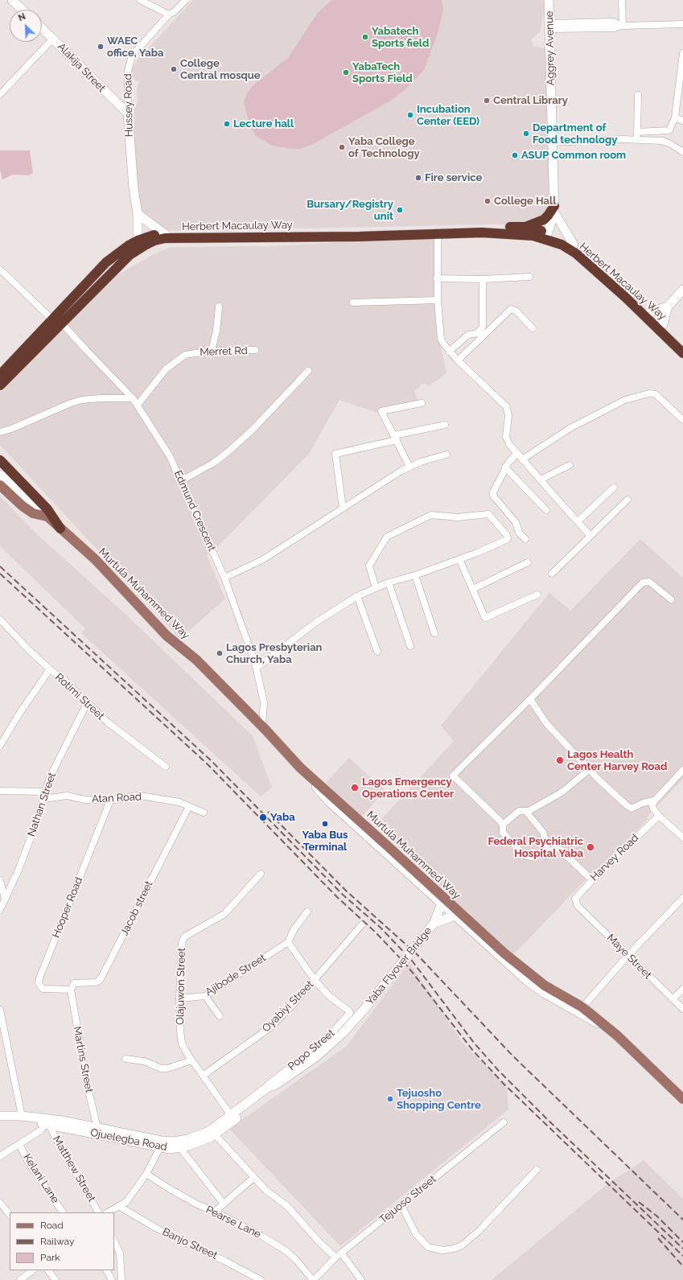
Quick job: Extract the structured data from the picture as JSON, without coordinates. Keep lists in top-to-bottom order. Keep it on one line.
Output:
{"streets":{"highway":["Herbert Macaulay Way"],"main road":["Aggrey Avenue","Alakija Street","Hussey Road","Murtula Muhammed Way","Yaba Flyover Bridge","Ojuelegba Road"],"street":["Merret Rd","Edmund Crescent","Rotimi Street","Atan Road","Nathan Street","Harvey Road","Hooper Road","Jacob street","Maye Street","Ajibode Street","Olajuwon Street","Oyabiyi Street","Popo Street","Martins Street","Matthew Street","Kelani Lane","Tejuoso Street","Pearse Lane","Banjo Street"]},"crossings":[["Alakija Street","Hussey Road"],["Hussey Road","Herbert Macaulay Way"],["Herbert Macaulay Way","Edmund Crescent"],["Merret Rd","Edmund Crescent"],["Edmund Crescent","Murtula Muhammed Way"],["Rotimi Street","Nathan Street"],["Atan Road","Nathan Street"],["Atan Road","Hooper Road"],["Atan Road","Jacob street"],["Harvey Road","Maye Street"],["Hooper Road","Jacob street"],["Hooper Road","Martins Street"],["Jacob street","Martins Street"],["Yaba Flyover Bridge","Ojuelegba Road"],["Ajibode Street","Olajuwon Street"],["Ajibode Street","Popo Street"],["Olajuwon Street","Oyabiyi Street"],["Olajuwon Street","Ojuelegba Road"],["Oyabiyi Street","Popo Street"],["Popo Street","Ojuelegba Road"],["Martins Street","Ojuelegba Road"],["Ojuelegba Road","Matthew Street"],["Tejuoso Street","Pearse Lane"]],"places":["Yabatech Sports field","WAEC office, Yaba","College Central mosque","YabaTech Sports Field","Central Library","Incubation Center (EED)","Lecture hall","Department of Food technology","Yaba College of Technology","ASUP Common room","Fire service","College Hall","Bursary/Registry unit","Lagos Presbyterian Church, Yaba","Lagos Health Center Harvey Road","Lagos Emergency Operations Center","Yaba","Yaba Bus Terminal","Federal Psychiatric Hospital Yaba","Tejuosho Shopping Centre"],"legend":["Road","Railway","Park"],"north":"top left"}
